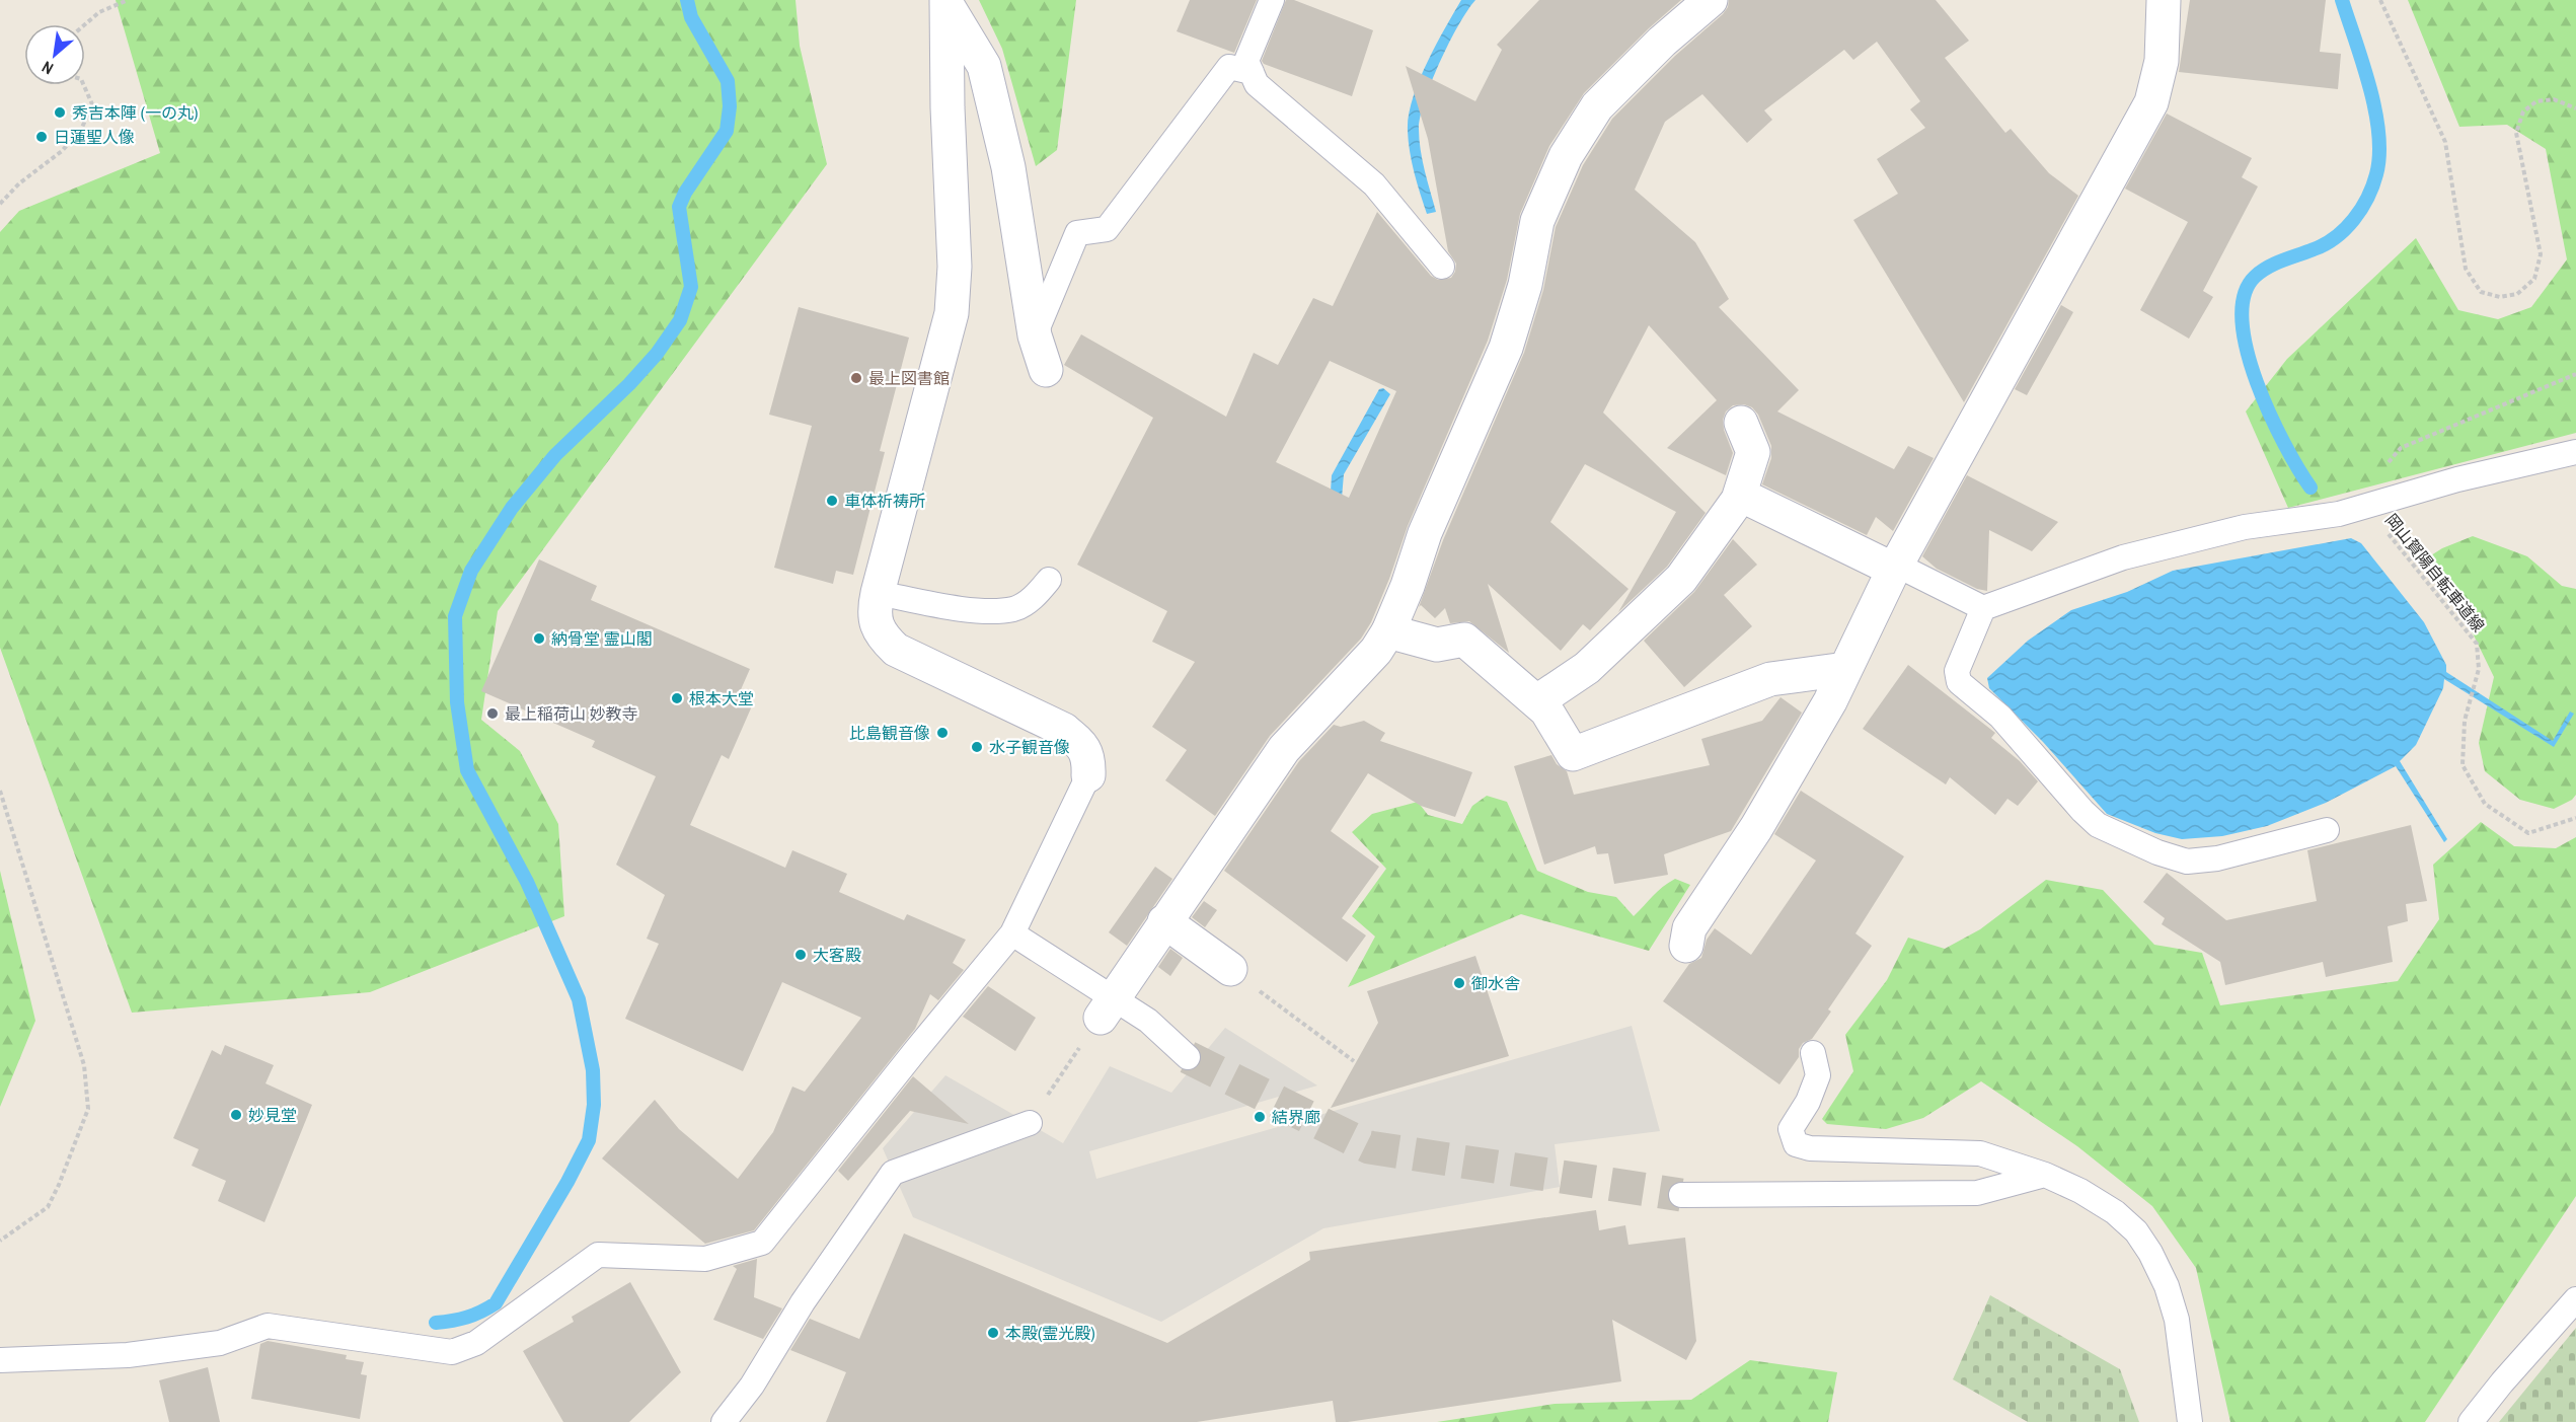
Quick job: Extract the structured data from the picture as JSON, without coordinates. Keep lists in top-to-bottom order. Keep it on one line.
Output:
{"streets":{"path":["岡山賀陽自転車道線"]},"places":["秀吉本陣 (一の丸)","日蓮聖人像","最上図書館","車体祈祷所","納骨堂 霊山閣","根本大堂","最上稲荷山 妙教寺","比島観音像","水子観音像","大客殿","御水舎","妙見堂","結界廊","本殿(霊光殿)"],"north":"bottom left"}
